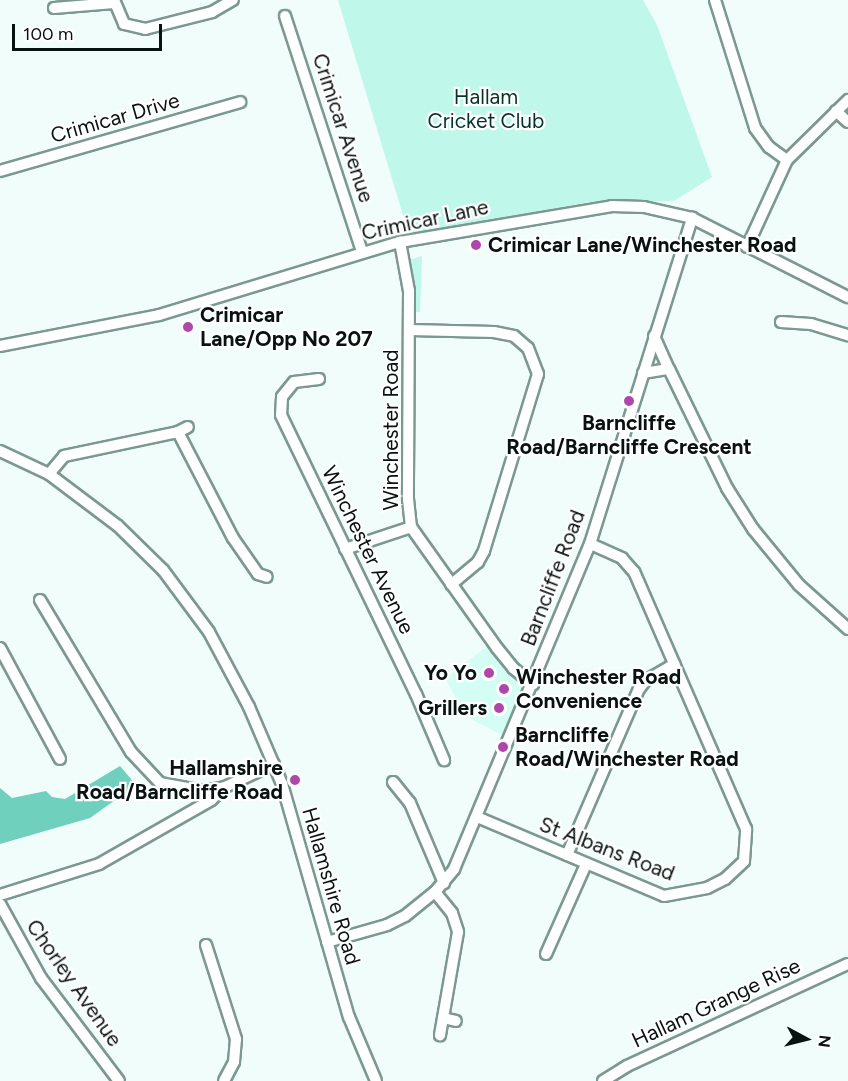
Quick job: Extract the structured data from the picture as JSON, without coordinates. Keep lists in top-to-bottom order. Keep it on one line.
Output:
{"streets":{"street":["Crimicar Drive","Crimicar Avenue","Crimicar Lane","Winchester Road","Winchester Avenue","Barncliffe Road","St Albans Road","Hallamshire Road","Chorley Avenue","Hallam Grange Rise"]},"crossings":[["Crimicar Avenue","Crimicar Lane"],["Crimicar Lane","Winchester Road"],["Crimicar Lane","Barncliffe Road"],["Winchester Road","Barncliffe Road"],["Barncliffe Road","St Albans Road"],["Barncliffe Road","Hallamshire Road"]],"parks":["Hallam Cricket Club"],"places":["Crimicar Lane/Winchester Road","Crimicar Lane/Opp No 207","Barncliffe Road/Barncliffe Crescent","Yo Yo","Winchester Road Convenience","Grillers","Barncliffe Road/Winchester Road","Hallamshire Road/Barncliffe Road"],"scale_bar":"100 m","north":"right"}
